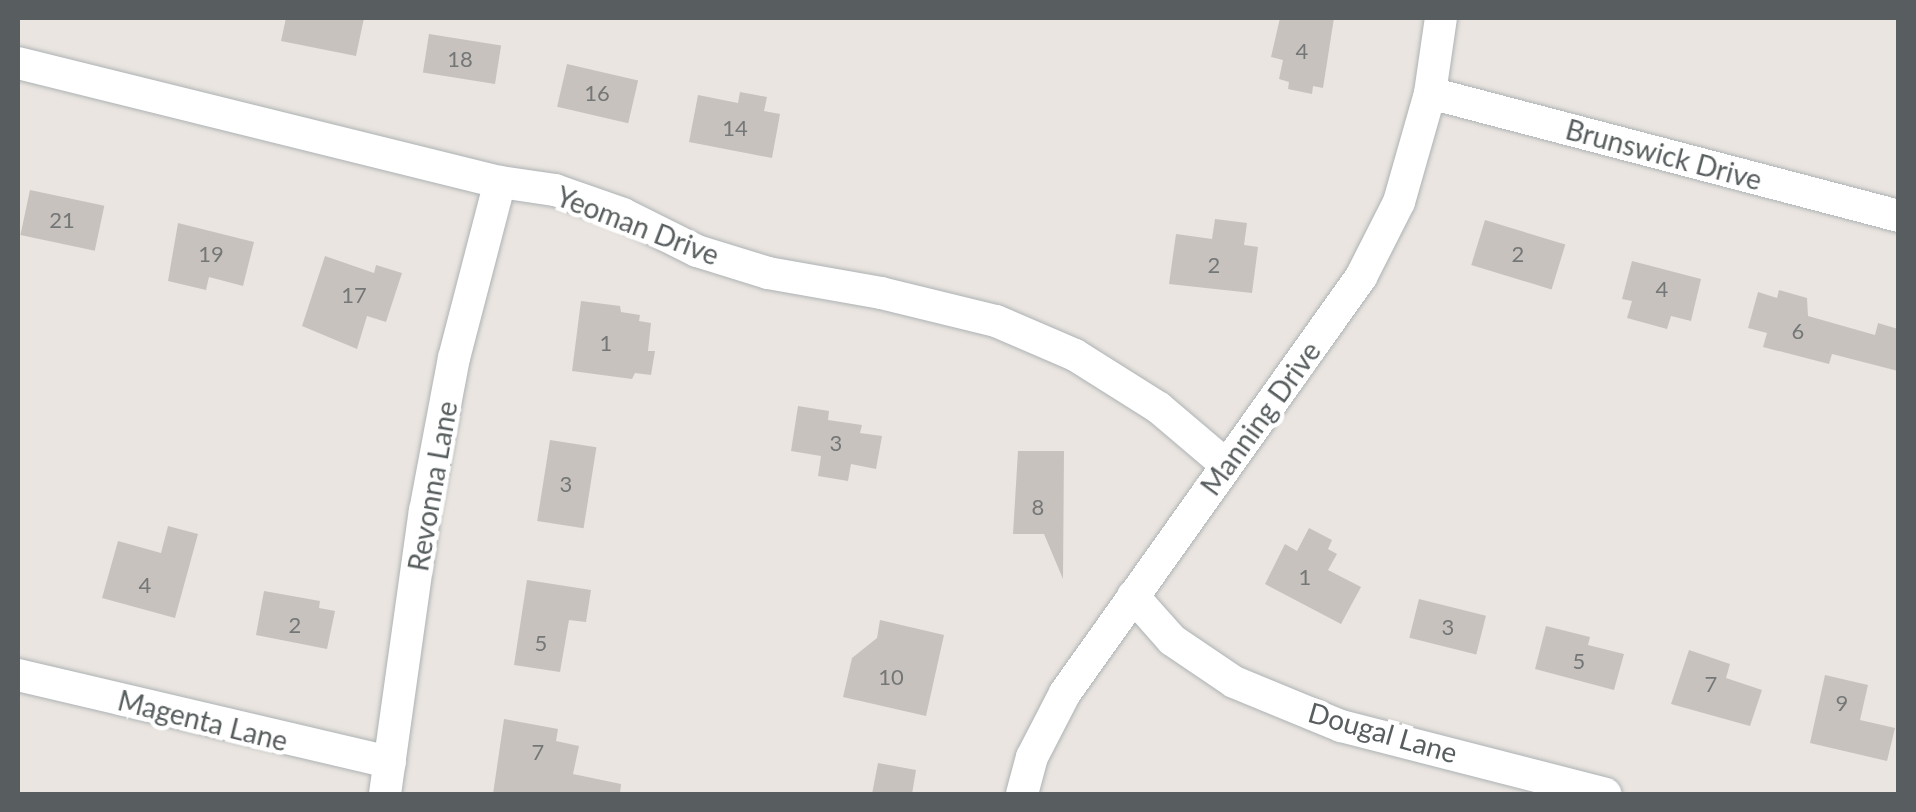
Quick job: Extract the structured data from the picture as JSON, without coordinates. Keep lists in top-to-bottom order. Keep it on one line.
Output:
{"streets":{"street":["Brunswick Drive","Yeoman Drive","Manning Drive","Revonna Lane","Magenta Lane","Dougal Lane"]},"crossings":[["Brunswick Drive","Manning Drive"],["Yeoman Drive","Manning Drive"],["Yeoman Drive","Revonna Lane"],["Manning Drive","Dougal Lane"],["Revonna Lane","Magenta Lane"]],"house_numbers":["4","18","16","14","21","19","2","2","4","17","6","1","3","3","8","1","4","2","3","5","5","10","7","9","7"]}
